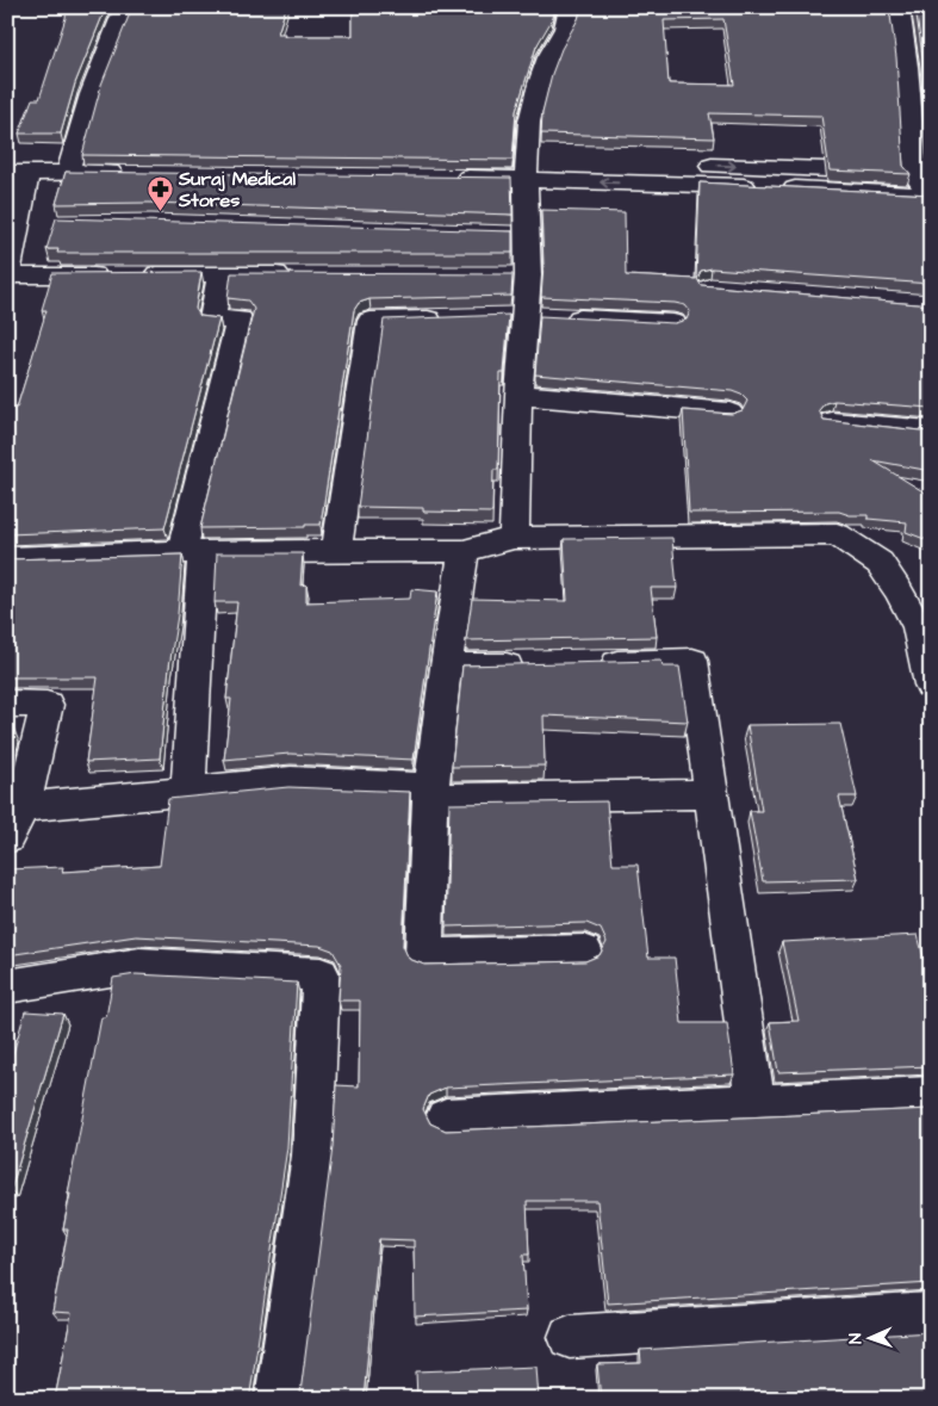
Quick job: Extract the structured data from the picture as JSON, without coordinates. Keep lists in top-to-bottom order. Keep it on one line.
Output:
{"places":{"pharmacy":["Suraj Medical Stores"]},"north":"left"}
